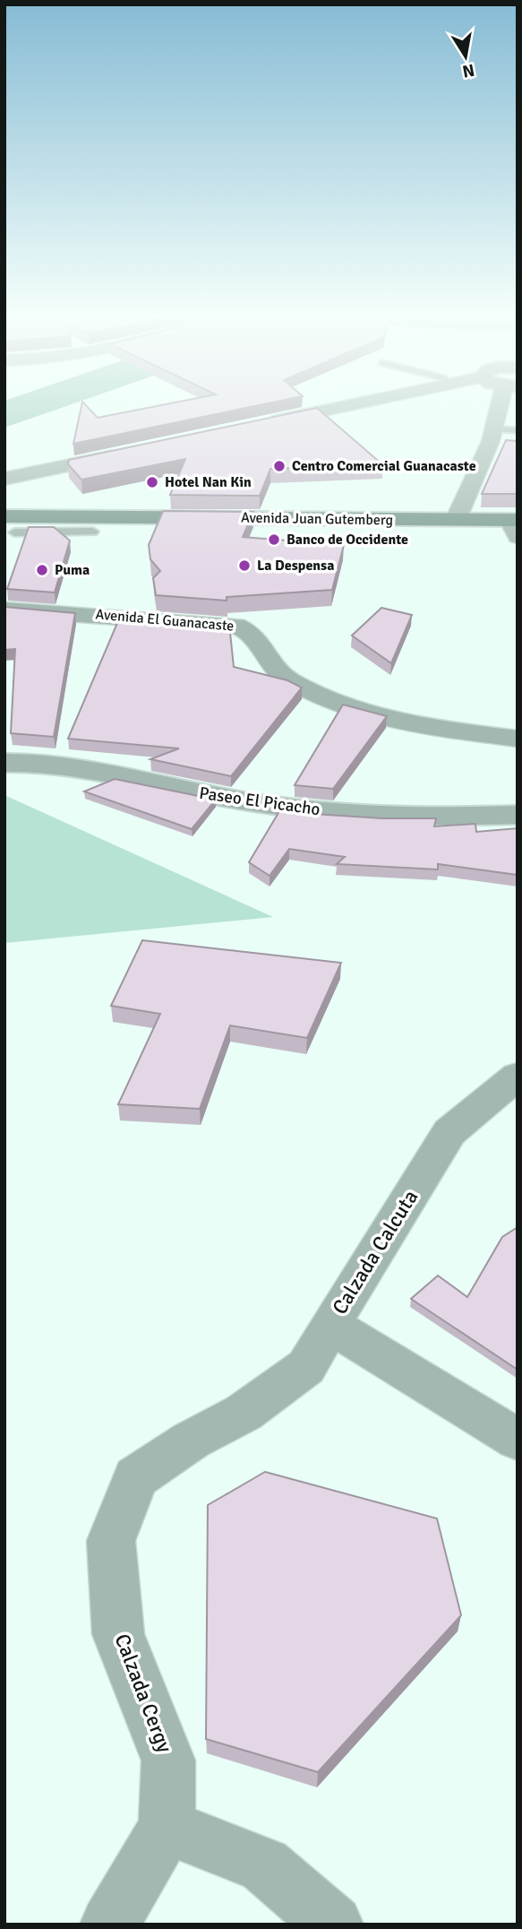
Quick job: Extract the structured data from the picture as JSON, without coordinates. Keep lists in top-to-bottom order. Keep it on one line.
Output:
{"streets":{"main road":["Avenida Juan Gutemberg"],"street":["Avenida El Guanacaste","Paseo El Picacho","Calzada Calcuta","Calzada Cergy"]},"crossings":[["Calzada Calcuta","Calzada Cergy"]],"places":["Centro Comercial Guanacaste","Hotel Nan Kin","Banco de Occidente","La Despensa","Puma"],"north":"bottom"}
